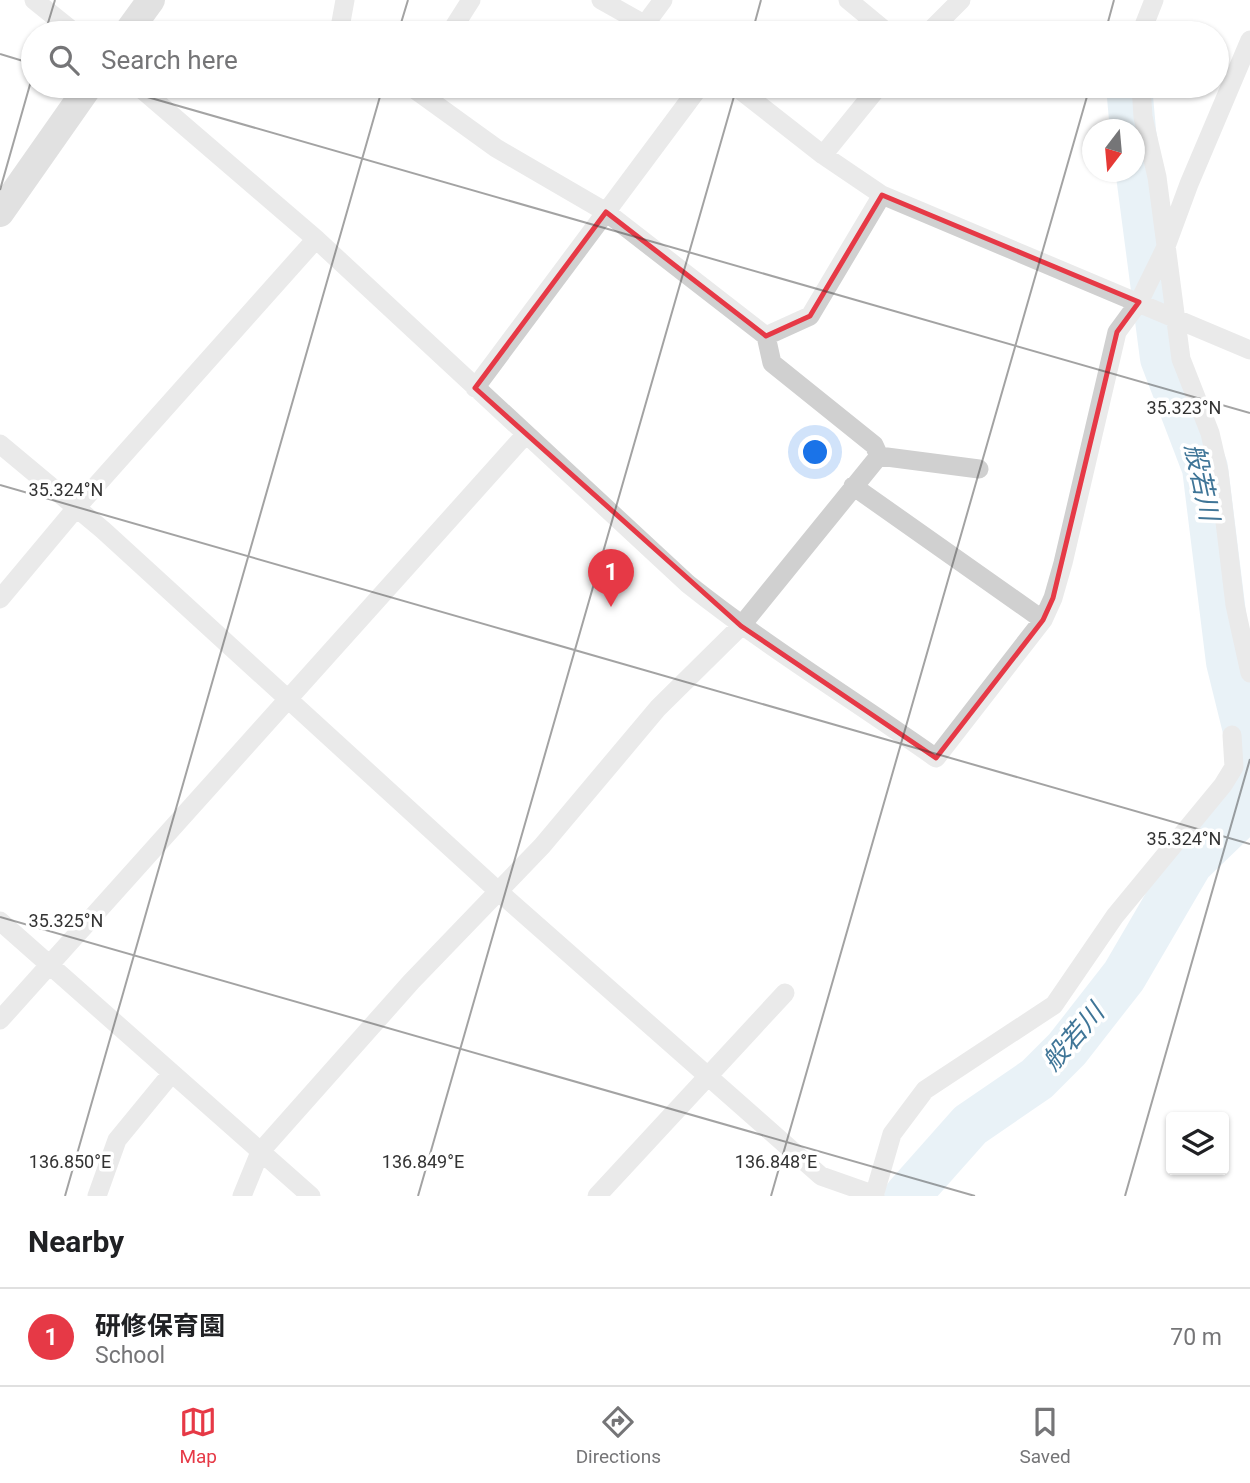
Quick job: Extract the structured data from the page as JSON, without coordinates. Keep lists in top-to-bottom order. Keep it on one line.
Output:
{"water":["般若川"],"north":"bottom","page":{"search":"Search here","pins":"1","heading":"Nearby","list":[{"mark":"1","name":"研修保育園","note":"School","value":"70 m"}],"nav":["Map","Directions","Saved"]},"coordinates":["35.323°N","35.324°N","35.325°N","136.850°E","136.849°E","136.848°E"]}
